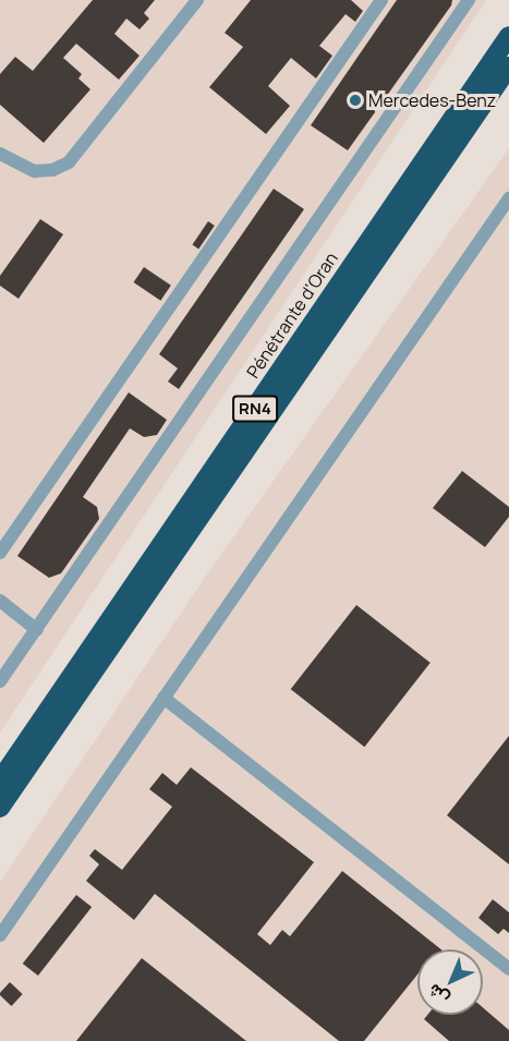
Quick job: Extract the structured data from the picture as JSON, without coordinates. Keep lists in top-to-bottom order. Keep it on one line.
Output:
{"streets":{"highway":["Pénétrante d'Oran","RN4"]},"places":["Mercedes-Benz"],"north":"bottom left"}
